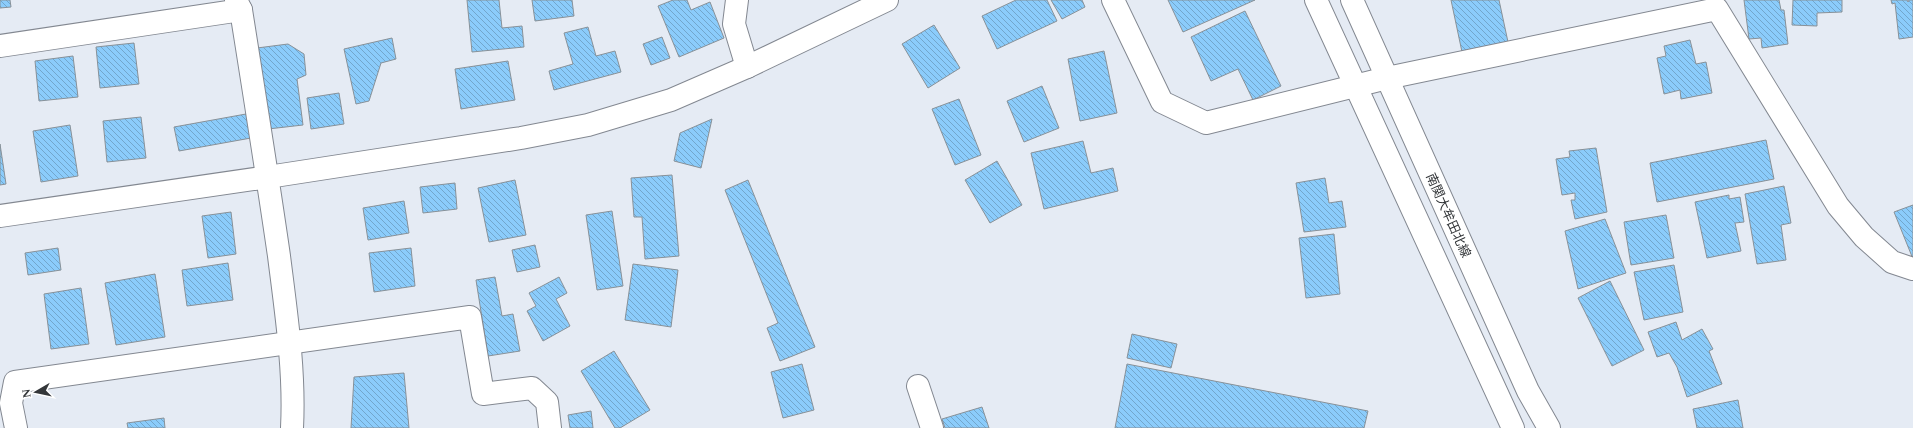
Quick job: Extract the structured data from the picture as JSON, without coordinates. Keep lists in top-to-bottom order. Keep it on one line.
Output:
{"streets":{"street":["南関大牟田北線"]},"north":"left"}
